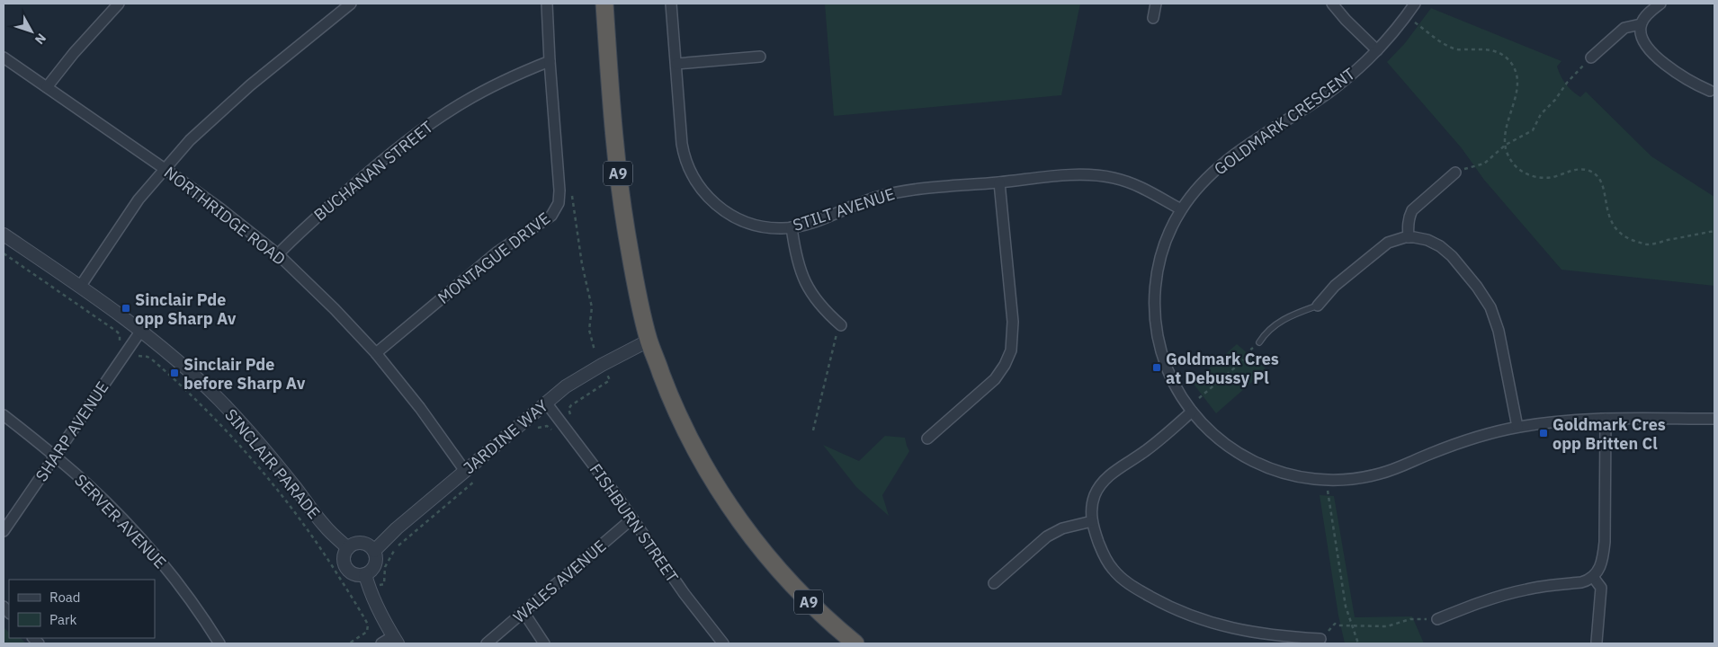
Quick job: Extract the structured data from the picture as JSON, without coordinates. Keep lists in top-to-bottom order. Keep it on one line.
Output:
{"streets":{"highway":["A9"],"street":["GOLDMARK CRESCENT","BUCHANAN STREET","STILT AVENUE","NORTHRIDGE ROAD","MONTAGUE DRIVE","SHARP AVENUE","JARDINE WAY","SINCLAIR PARADE","SERVER AVENUE","FISHBURN STREET","WALES AVENUE"]},"crossings":[["GOLDMARK CRESCENT","STILT AVENUE"],["BUCHANAN STREET","NORTHRIDGE ROAD"],["BUCHANAN STREET","MONTAGUE DRIVE"],["A9","JARDINE WAY"],["NORTHRIDGE ROAD","MONTAGUE DRIVE"],["NORTHRIDGE ROAD","JARDINE WAY"],["SHARP AVENUE","SINCLAIR PARADE"],["SHARP AVENUE","SERVER AVENUE"],["JARDINE WAY","SINCLAIR PARADE"],["JARDINE WAY","FISHBURN STREET"],["FISHBURN STREET","WALES AVENUE"]],"places":{"transit":["Sinclair Pde opp Sharp Av","Goldmark Cres at Debussy Pl","Sinclair Pde before Sharp Av","Goldmark Cres opp Britten Cl"]},"legend":["Road","Park"],"north":"bottom right"}
